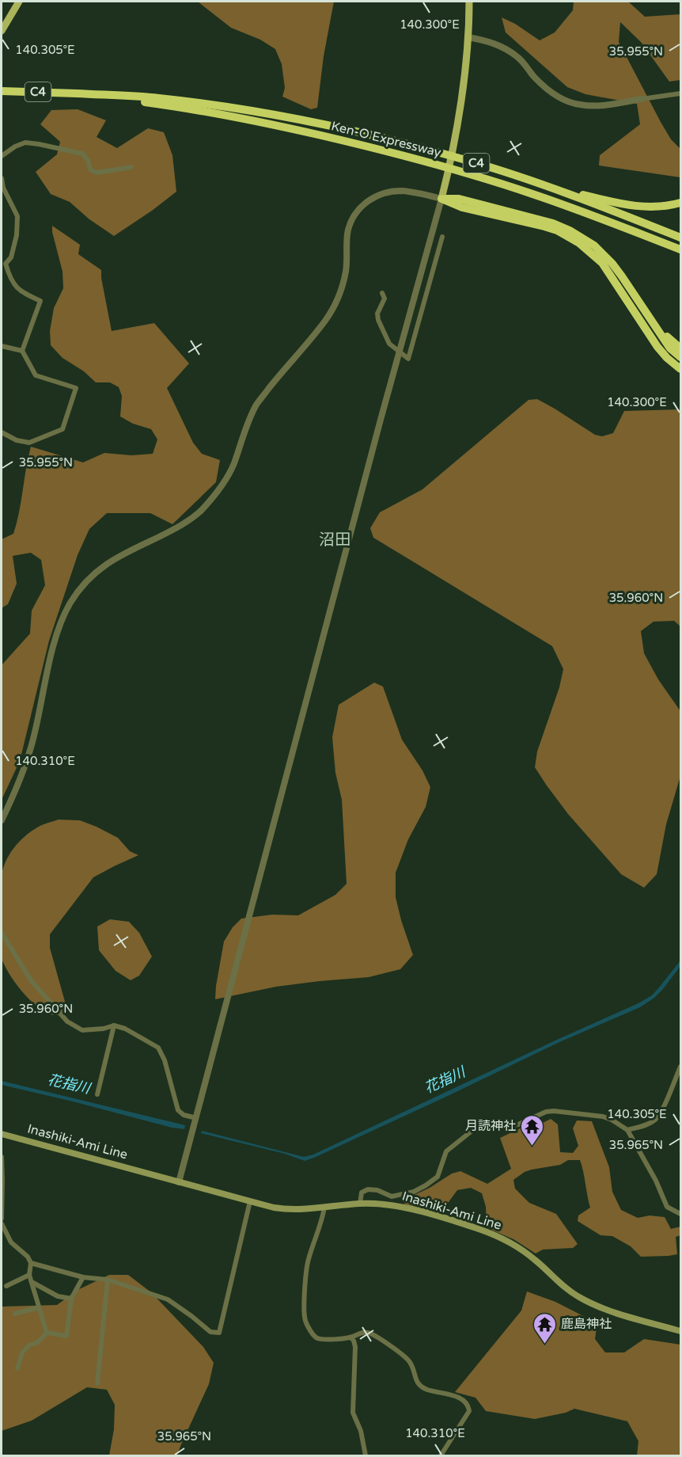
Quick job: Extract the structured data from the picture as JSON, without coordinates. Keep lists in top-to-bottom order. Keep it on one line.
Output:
{"streets":{"highway":["C4","Ken-O Expressway"],"main road":["Inashiki-Ami Line"]},"districts":["沼田"],"water":["花指川"],"places":{"temple":["月読神社","鹿島神社"]},"coordinates":["140.300°E","140.305°E","35.955°N","35.960°N","140.310°E","35.965°N"]}
